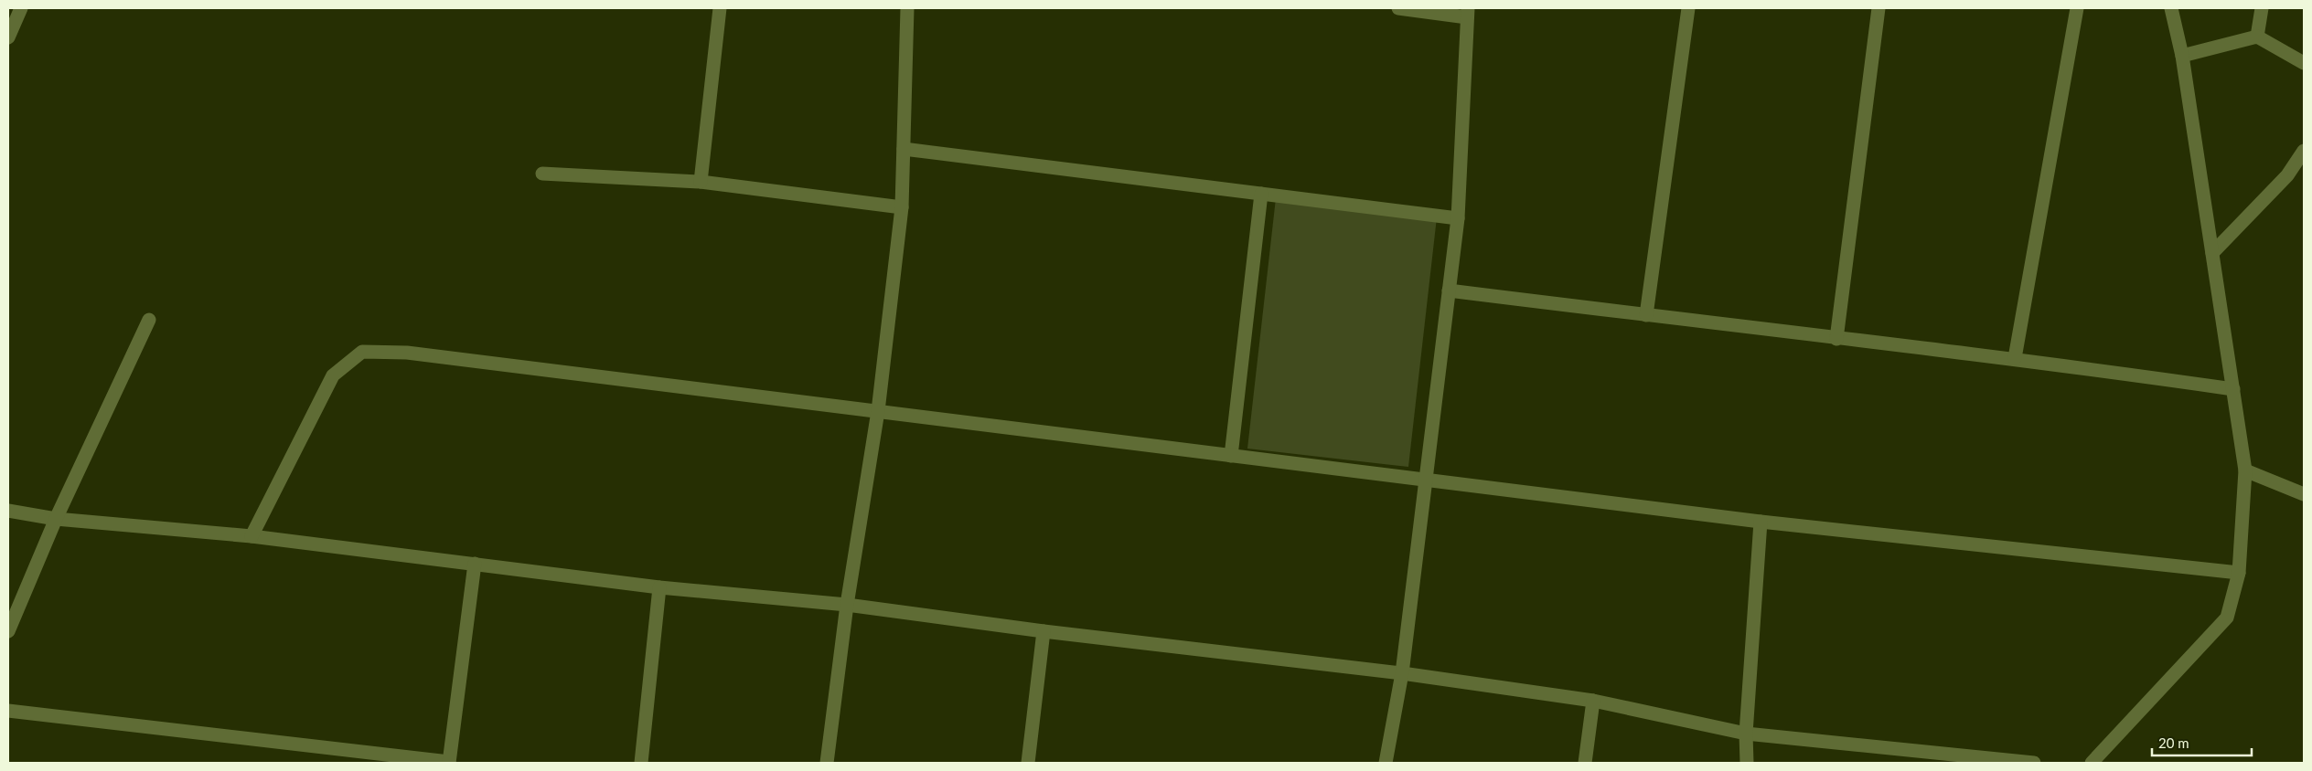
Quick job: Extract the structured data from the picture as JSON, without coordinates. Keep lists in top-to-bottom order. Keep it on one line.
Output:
{"scale_bar":"20 m"}
